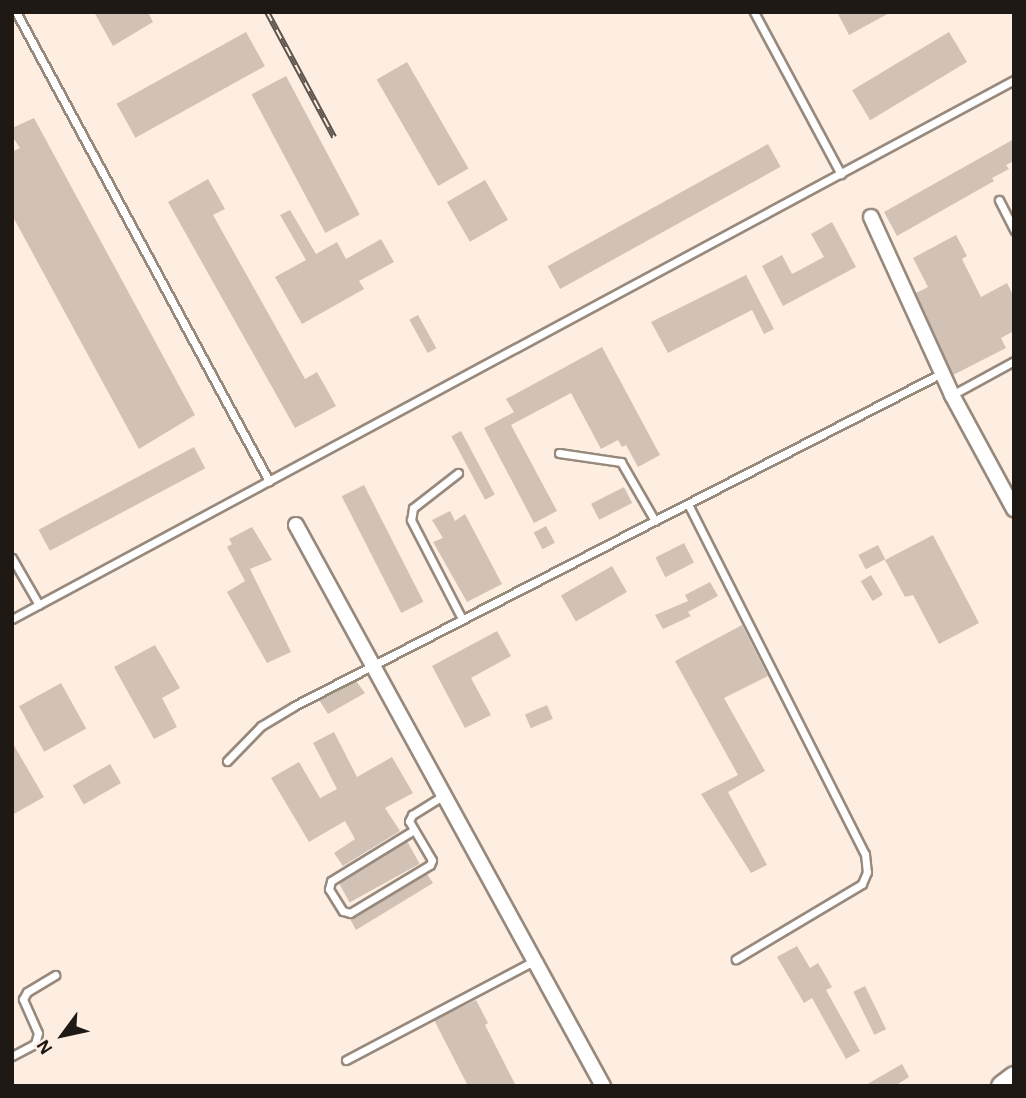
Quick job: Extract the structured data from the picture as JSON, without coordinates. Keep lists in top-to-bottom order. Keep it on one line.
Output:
{"north":"bottom left"}
